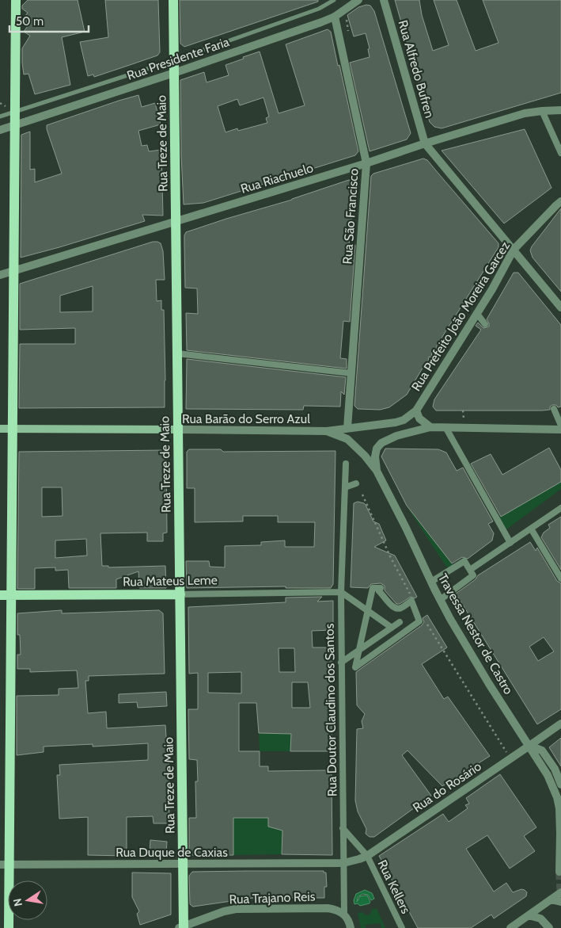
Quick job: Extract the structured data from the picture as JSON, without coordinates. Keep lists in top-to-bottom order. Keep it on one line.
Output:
{"streets":{"main road":["Rua Treze de Maio","Rua Barão do Serro Azul","Rua Mateus Leme"],"street":["Rua Presidente Faria","Rua Alfredo Bufren","Rua Riachuelo","Rua São Francisco","Rua Prefeito João Moreira Garcez","Travessa Nestor de Castro","Rua Doutor Claudino dos Santos","Rua do Rosário","Rua Duque de Caxias","Rua Kellers","Rua Trajano Reis"]},"crossings":[["Rua Presidente Faria","Rua Treze de Maio"],["Rua Presidente Faria","Rua São Francisco"],["Rua Alfredo Bufren","Rua Riachuelo"],["Rua Treze de Maio","Rua Riachuelo"],["Rua Treze de Maio","Rua Barão do Serro Azul"],["Rua Treze de Maio","Rua Mateus Leme"],["Rua Treze de Maio","Rua Duque de Caxias"],["Rua Treze de Maio","Rua Trajano Reis"],["Rua Riachuelo","Rua São Francisco"],["Rua São Francisco","Rua Barão do Serro Azul"],["Rua Prefeito João Moreira Garcez","Rua Barão do Serro Azul"],["Rua Barão do Serro Azul","Travessa Nestor de Castro"],["Rua Mateus Leme","Rua Doutor Claudino dos Santos"],["Travessa Nestor de Castro","Rua do Rosário"],["Rua Doutor Claudino dos Santos","Rua do Rosário"],["Rua Doutor Claudino dos Santos","Rua Duque de Caxias"],["Rua Doutor Claudino dos Santos","Rua Trajano Reis"],["Rua do Rosário","Rua Duque de Caxias"],["Rua do Rosário","Rua Kellers"]],"scale_bar":"50 m","north":"left"}
